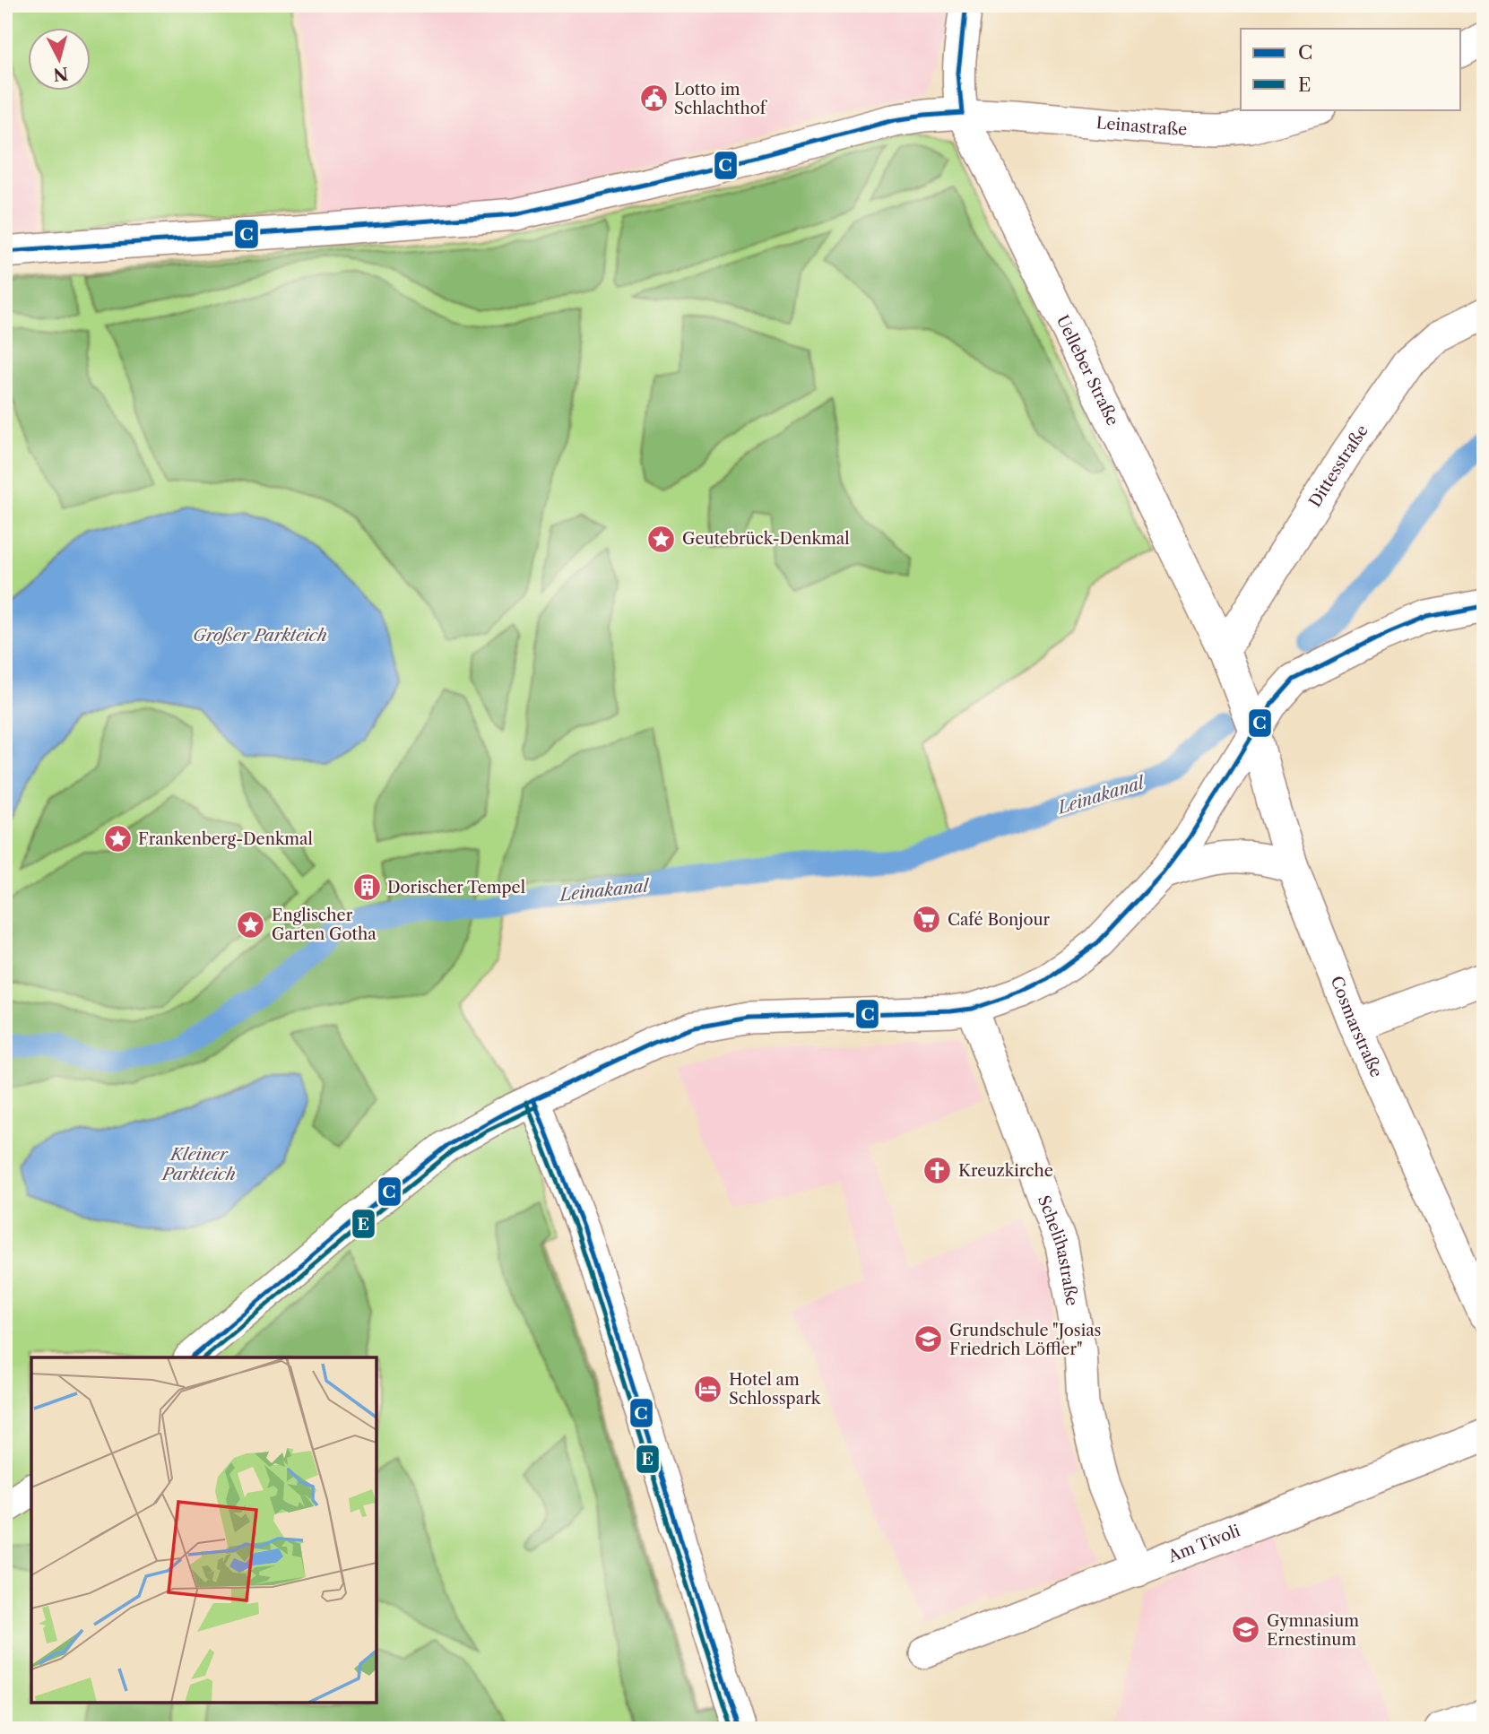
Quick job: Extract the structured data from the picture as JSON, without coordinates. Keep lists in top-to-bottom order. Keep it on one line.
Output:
{"streets":{"street":["Leinastraße","Uelleber Straße","Dittesstraße","Cosmarstraße","Schelihastraße","Am Tivoli"]},"crossings":[["Leinastraße","Uelleber Straße"],["Uelleber Straße","Dittesstraße"],["Uelleber Straße","Cosmarstraße"],["Schelihastraße","Am Tivoli"]],"water":["Großer Parkteich","Leinakanal","Kleiner Parkteich"],"places":{"public building":["Lotto im Schlachthof"],"place":["Geutebrück-Denkmal","Frankenberg-Denkmal","Englischer Garten Gotha"],"building":["Dorischer Tempel"],"supermarket":["Café Bonjour"],"church":["Kreuzkirche"],"school or university":["Grundschule \"Josias Friedrich Löffler\"","Gymnasium Ernestinum"],"hotel":["Hotel am Schlosspark"]},"lines":["transit line C","transit line E"],"legend":["C","E"],"north":"bottom"}
